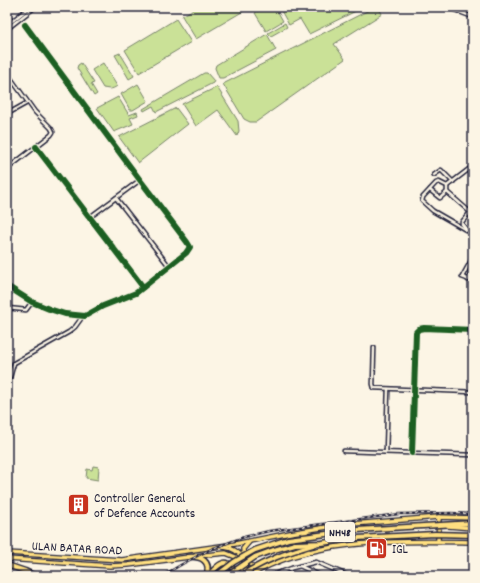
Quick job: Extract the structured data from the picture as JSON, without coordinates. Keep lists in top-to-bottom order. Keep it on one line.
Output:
{"streets":{"highway":["NH48"],"main road":["ULAN BATAR ROAD"]},"places":{"building":["Controller General of Defence Accounts"],"fuel station":["IGL"]}}
